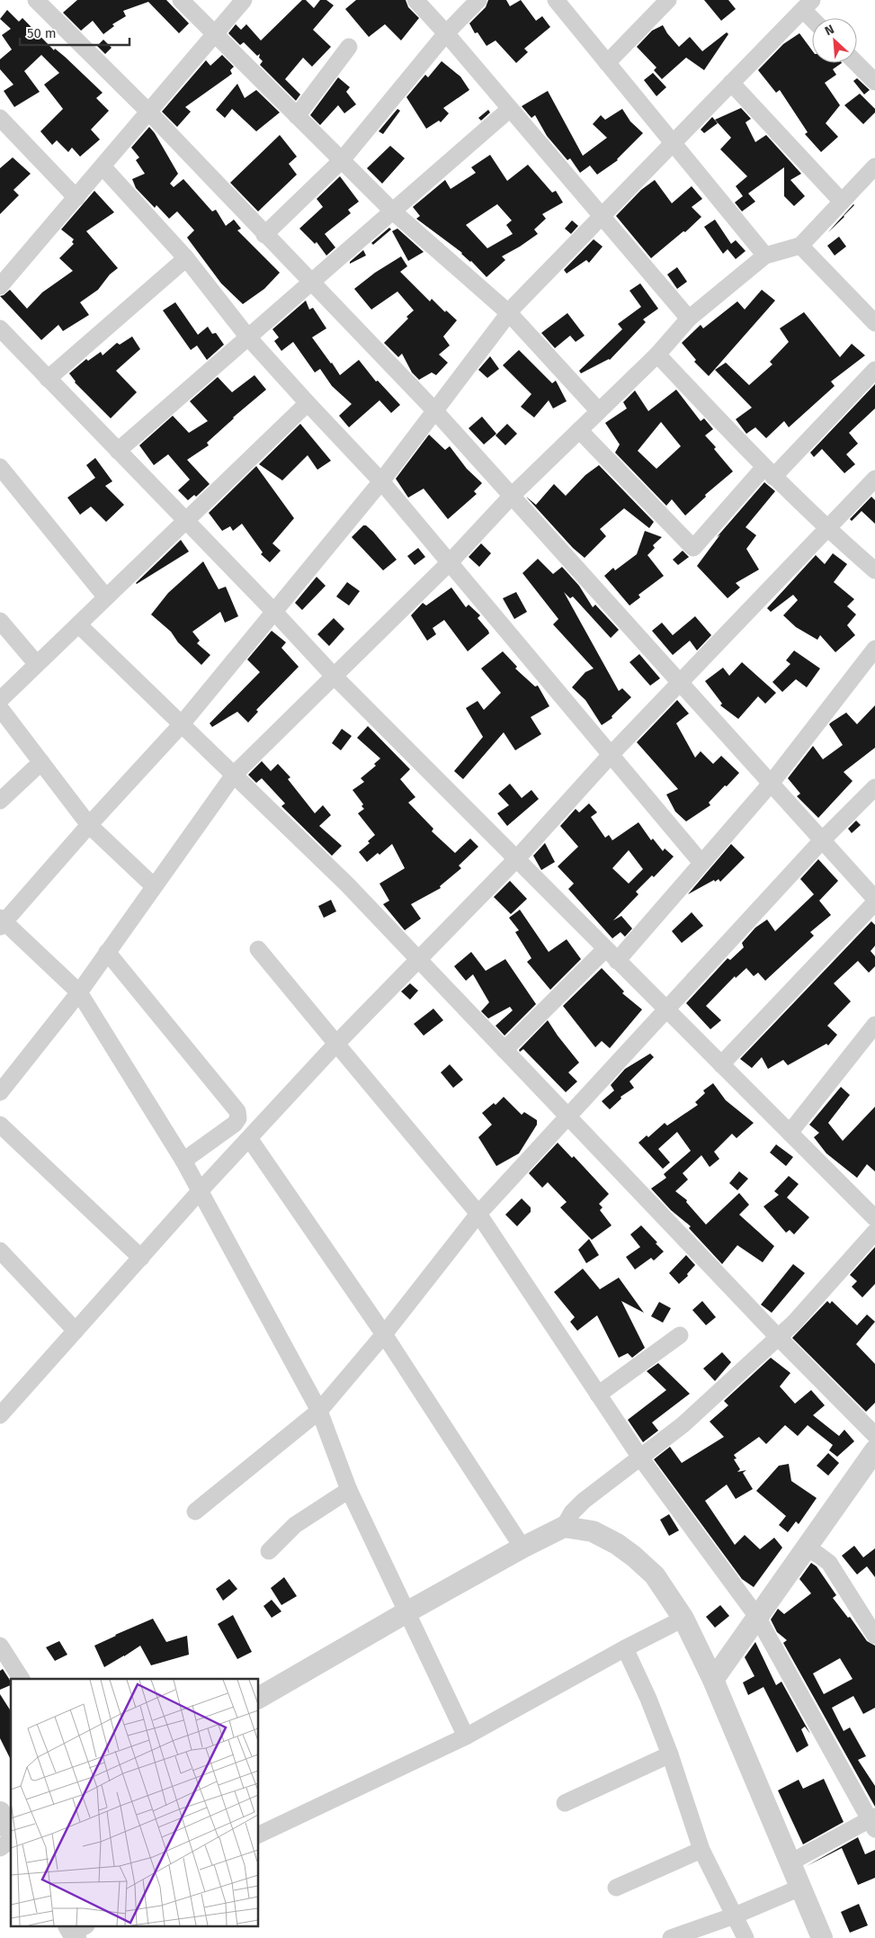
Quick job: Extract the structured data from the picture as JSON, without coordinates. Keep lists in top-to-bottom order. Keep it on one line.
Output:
{"scale_bar":"50 m","north":"top left"}
